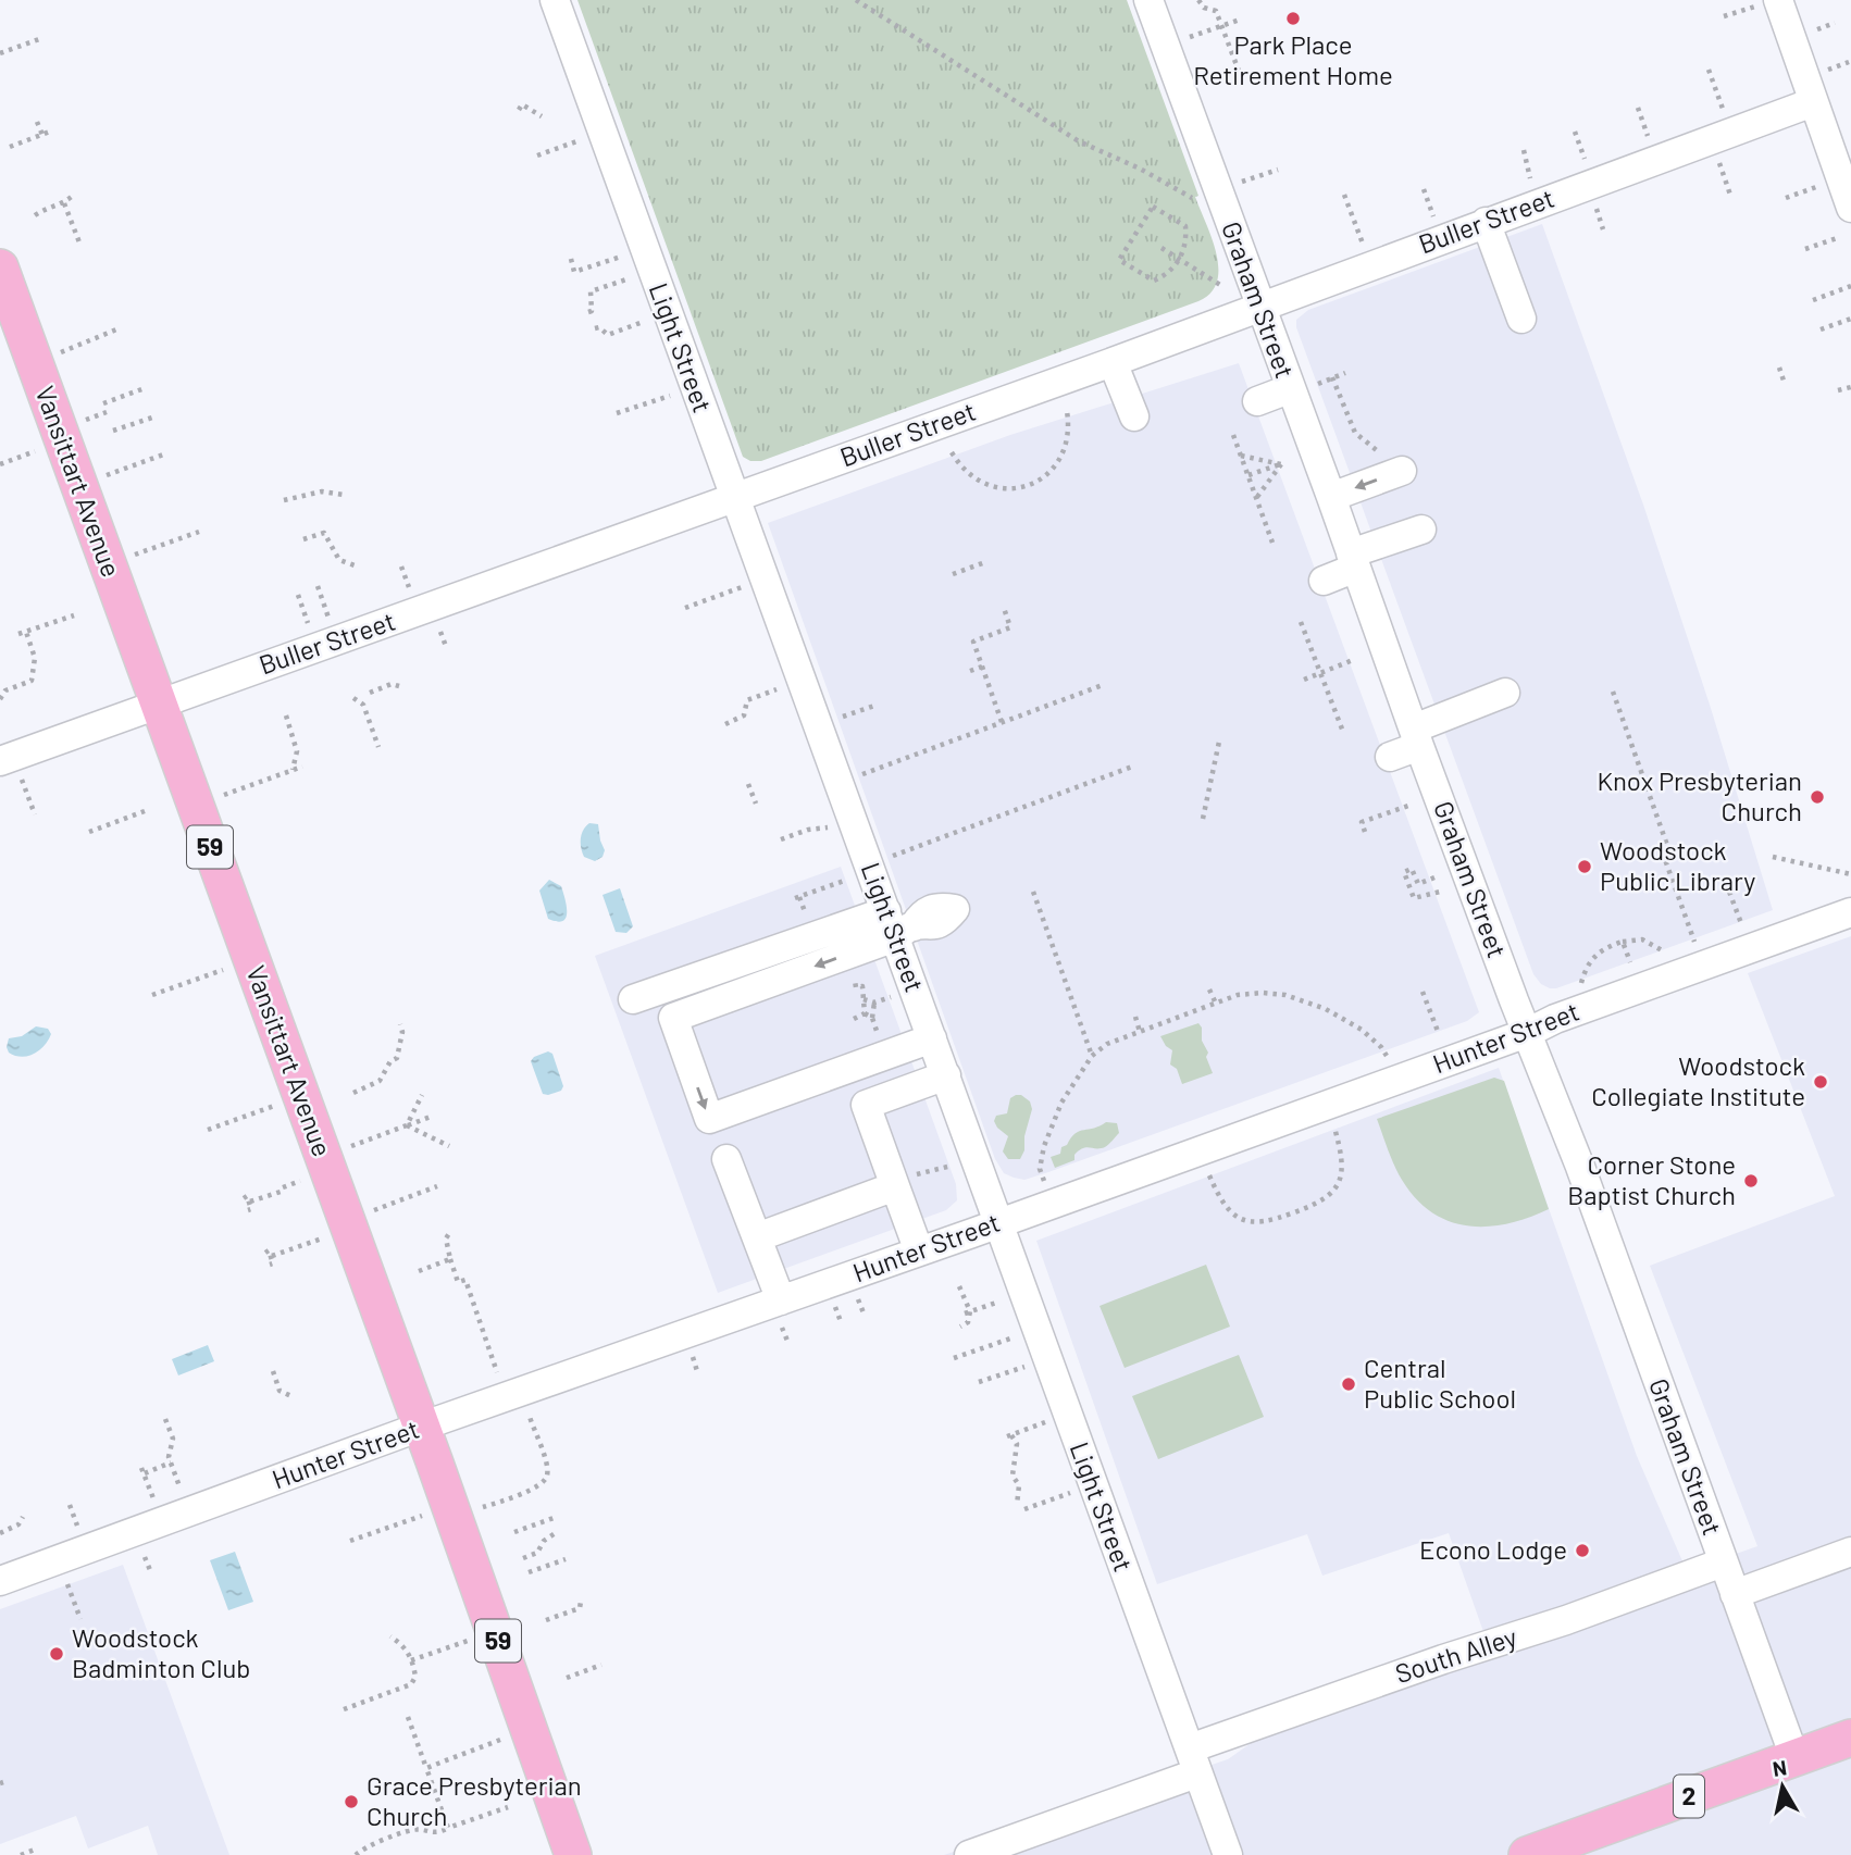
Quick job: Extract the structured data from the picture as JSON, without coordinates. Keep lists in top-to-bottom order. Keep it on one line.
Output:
{"streets":{"main road":["Vansittart Avenue","59","2"],"street":["Buller Street","Graham Street","Light Street","Hunter Street","South Alley"]},"crossings":[["Buller Street","Graham Street"],["Buller Street","Light Street"],["Buller Street","Vansittart Avenue"],["Graham Street","Hunter Street"],["Graham Street","South Alley"],["Graham Street","2"],["Light Street","Hunter Street"],["Light Street","South Alley"],["Vansittart Avenue","Hunter Street"]],"places":["Park Place Retirement Home","Knox Presbyterian Church","Woodstock Public Library","Woodstock Collegiate Institute","Corner Stone Baptist Church","Central Public School","Econo Lodge","Woodstock Badminton Club","Grace Presbyterian Church"],"north":"top"}
